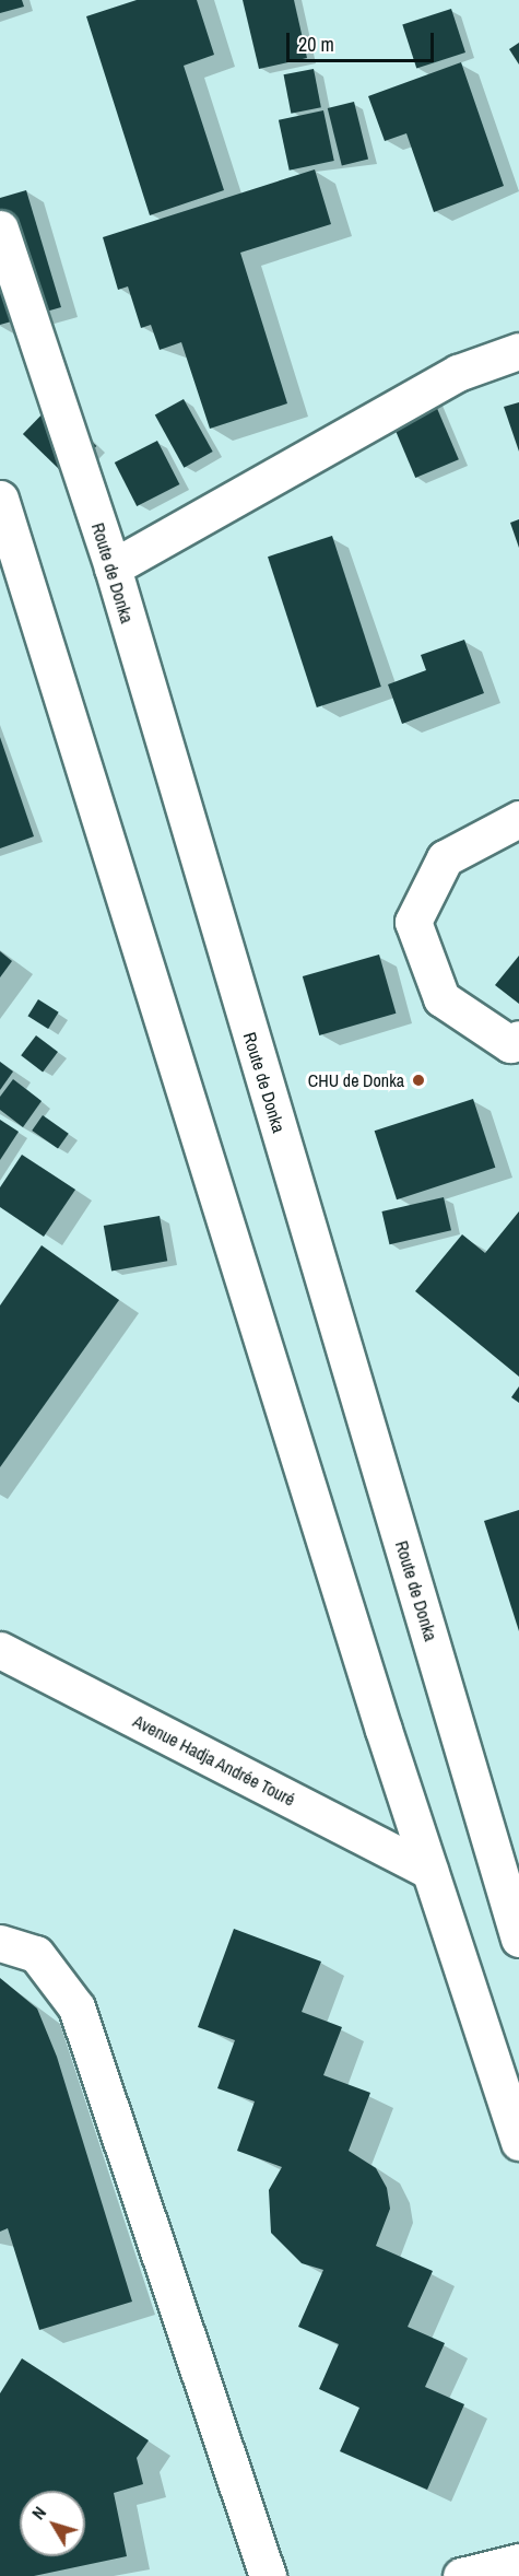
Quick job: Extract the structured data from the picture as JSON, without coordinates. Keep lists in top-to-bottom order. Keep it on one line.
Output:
{"streets":{"main road":["Route de Donka","Avenue Hadja Andrée Touré"]},"places":["CHU de Donka"],"scale_bar":"20 m","north":"top left"}
